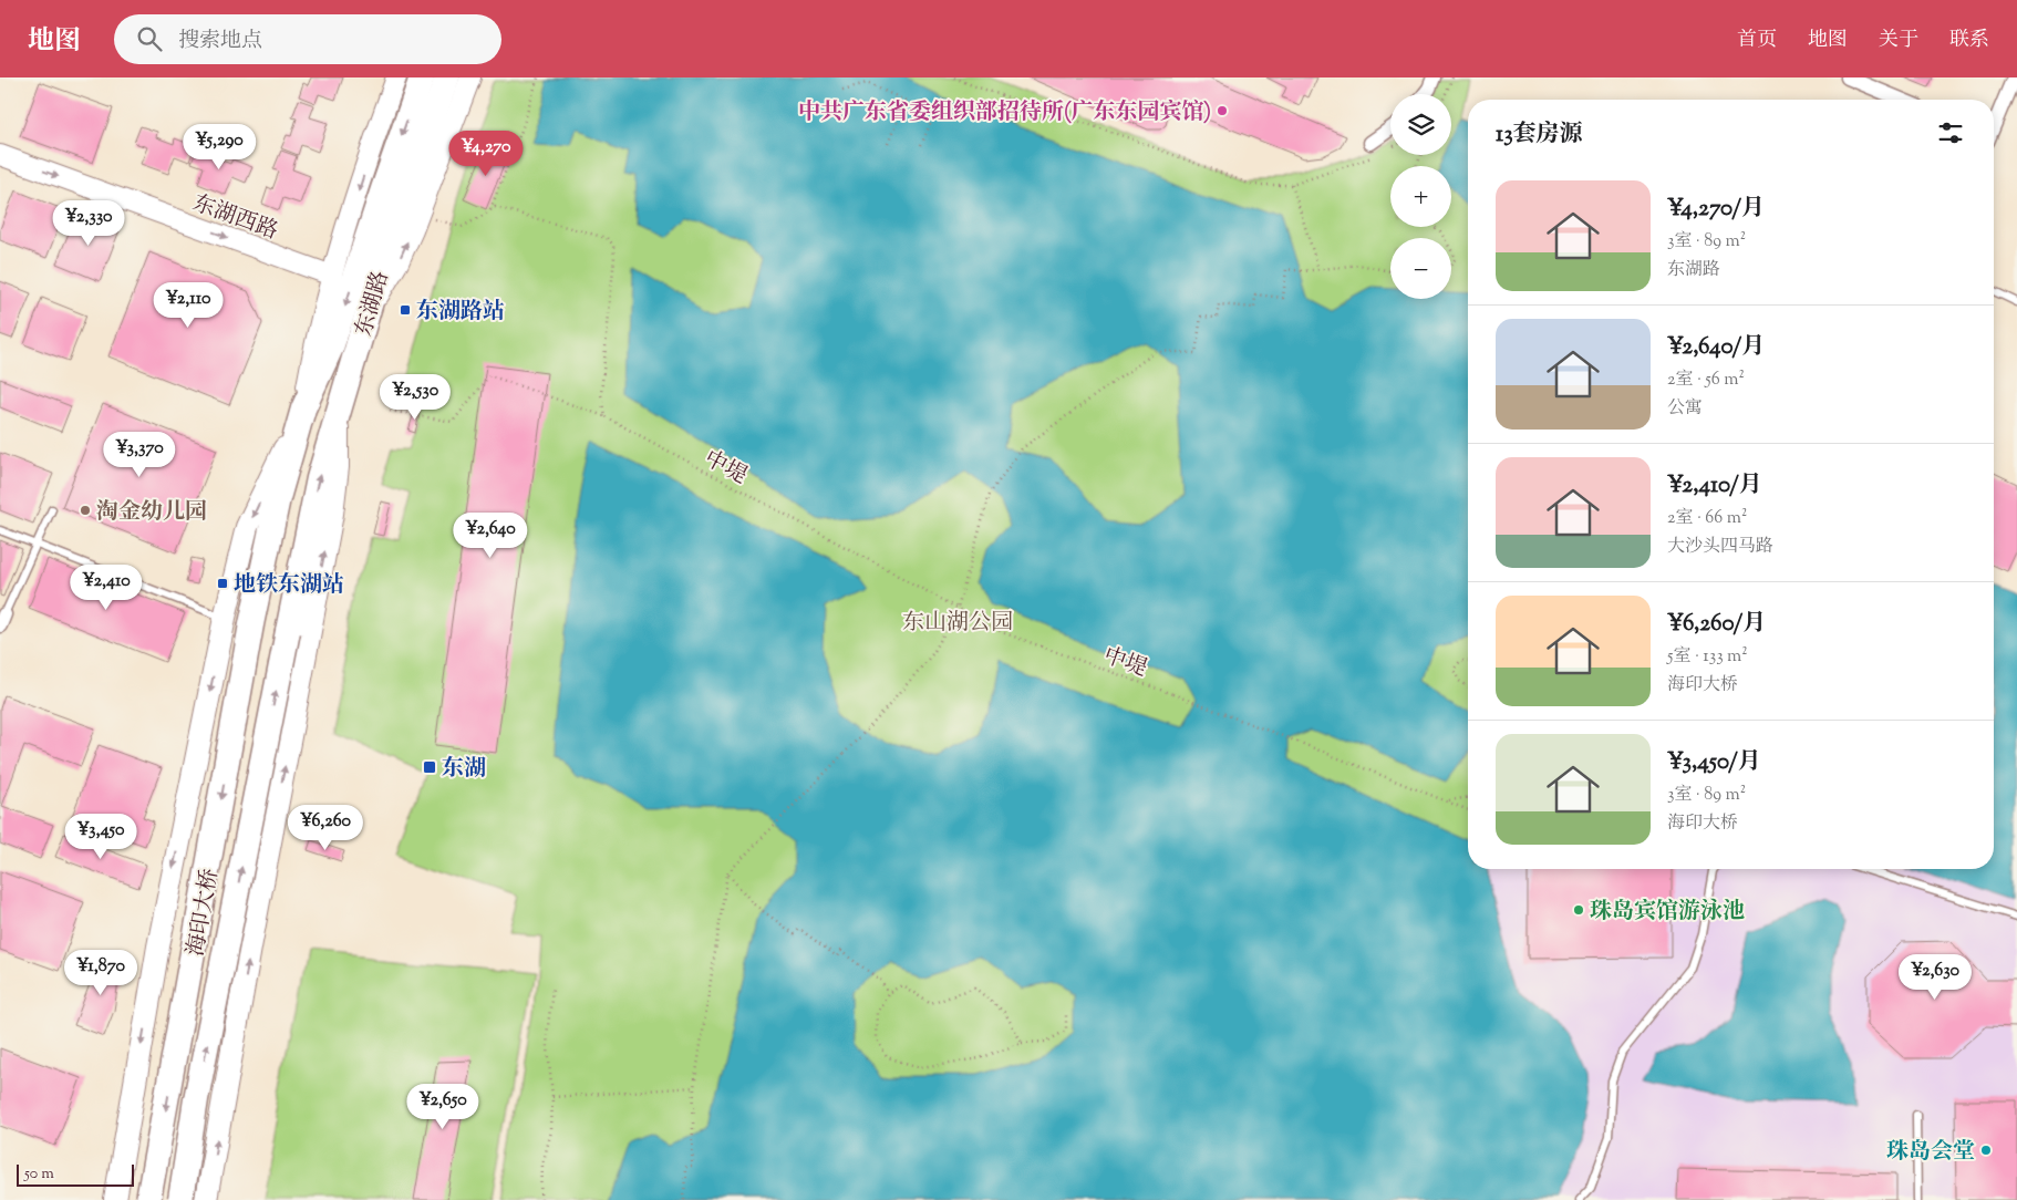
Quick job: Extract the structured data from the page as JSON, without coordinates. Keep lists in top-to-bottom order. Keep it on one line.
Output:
{"streets":{"highway":["东湖路","海印大桥"],"main road":["东湖西路"],"path":["中堤"]},"crossings":[["东湖路","海印大桥"]],"one_way":["东湖西路"],"parks":["东山湖公园"],"places":{"other":["中共广东省委组织部招待所(广东东园宾馆)","淘金幼儿园","珠岛宾馆游泳池","珠岛会堂"],"transit":["东湖路站","地铁东湖站","东湖"]},"scale_bar":"50 m","page":{"header":"地图","search":"搜索地点","nav":["首页","地图","关于","联系"],"map_buttons":["+","−"],"heading":"13套房源","price":["¥5,290","¥4,270","¥2,330","¥2,110","¥2,530","¥3,370","¥2,640","¥2,410","¥6,260","¥3,450","¥1,870","¥2,630","¥2,650"],"list":[{"name":"¥4,270/月","note":"3室 · 89 m² · 东湖路"},{"name":"¥2,640/月","note":"2室 · 56 m² · 公寓"},{"name":"¥2,410/月","note":"2室 · 66 m² · 大沙头四马路"},{"name":"¥6,260/月","note":"5室 · 133 m² · 海印大桥"},{"name":"¥3,450/月","note":"3室 · 89 m² · 海印大桥"}],"scale":"50 m"}}
